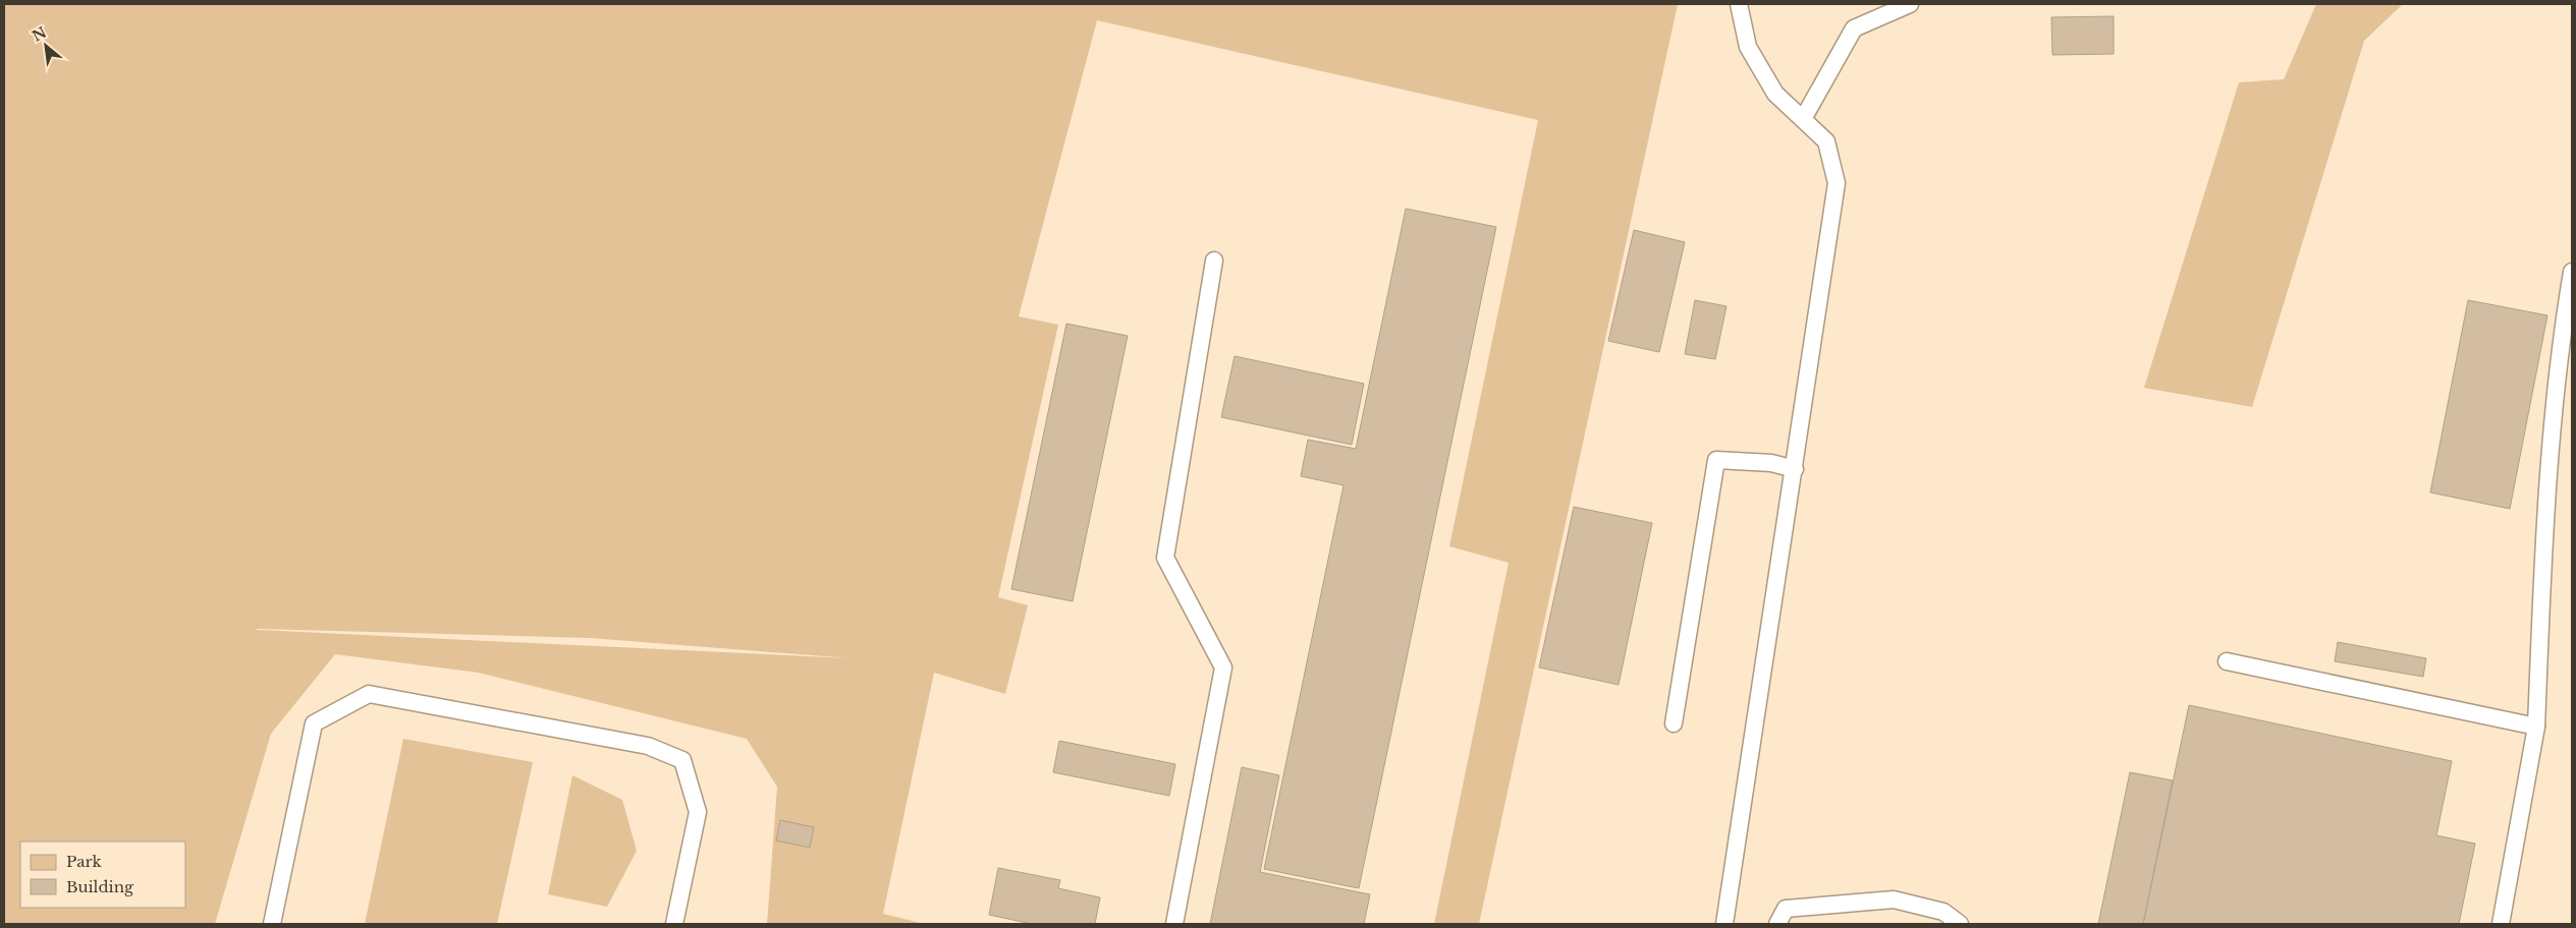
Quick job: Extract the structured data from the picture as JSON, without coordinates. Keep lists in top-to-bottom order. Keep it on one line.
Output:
{"legend":["Park","Building"],"north":"top left"}
